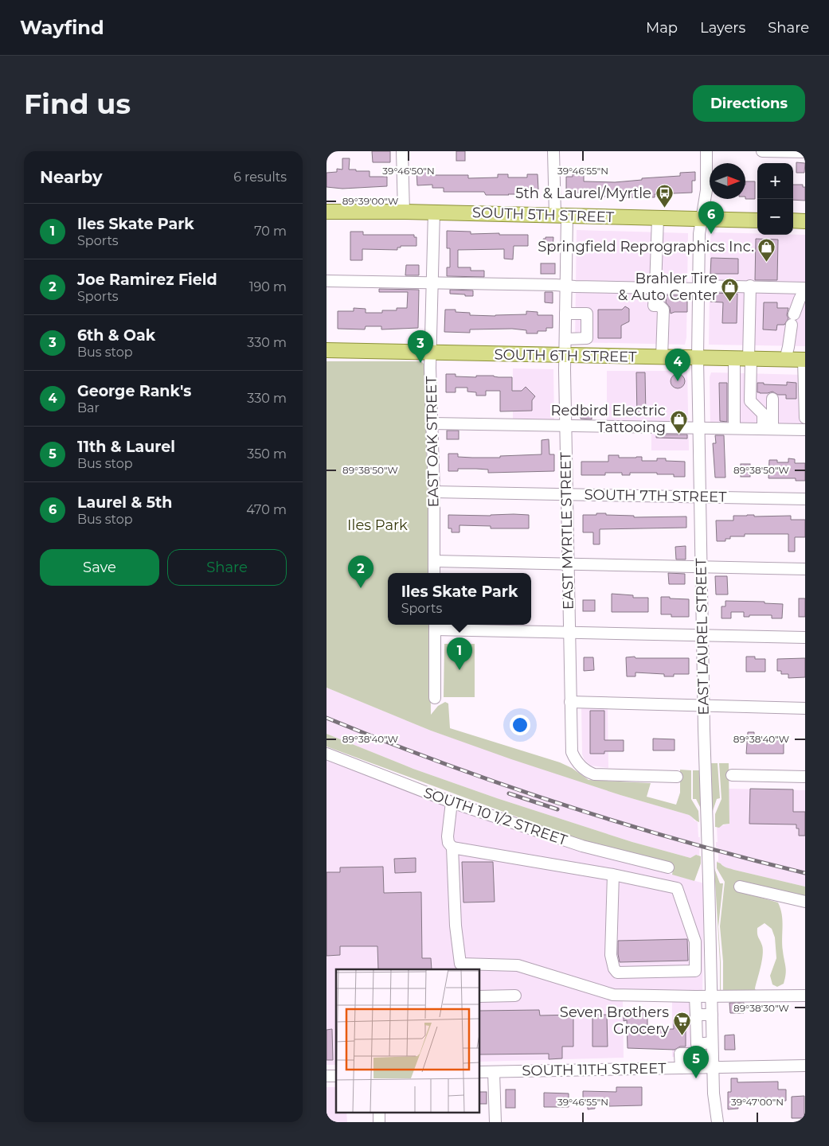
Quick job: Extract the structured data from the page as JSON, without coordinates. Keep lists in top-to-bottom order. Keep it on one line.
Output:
{"streets":{"main road":["SOUTH 5TH STREET","SOUTH 6TH STREET"],"street":["EAST OAK STREET","SOUTH 7TH STREET","EAST MYRTLE STREET","EAST LAUREL STREET","SOUTH 10 1/2 STREET","SOUTH 11TH STREET"]},"crossings":[["SOUTH 5TH STREET","EAST OAK STREET"],["SOUTH 5TH STREET","EAST MYRTLE STREET"],["SOUTH 5TH STREET","EAST LAUREL STREET"],["SOUTH 6TH STREET","EAST OAK STREET"],["SOUTH 6TH STREET","EAST MYRTLE STREET"],["SOUTH 6TH STREET","EAST LAUREL STREET"],["EAST OAK STREET","SOUTH 7TH STREET"],["SOUTH 7TH STREET","EAST MYRTLE STREET"],["SOUTH 7TH STREET","EAST LAUREL STREET"],["EAST LAUREL STREET","SOUTH 11TH STREET"]],"parks":["Iles Park"],"places":{"bus stop":["5th & Laurel/Myrtle"],"shop":["Springfield Reprographics Inc.","Brahler Tire & Auto Center","Redbird Electric Tattooing"],"supermarket":["Seven Brothers Grocery"]},"north":"right","page":{"header":"Wayfind","nav":["Map","Layers","Share"],"buttons":["Directions",["Save","Share"]],"title":"Find us","heading":["Nearby","6 results"],"map_buttons":["+","−"],"pins":["6","3","4","2","1","5"],"list":[{"mark":"1","name":"Iles Skate Park","note":"Sports","value":"70 m"},{"mark":"2","name":"Joe Ramirez Field","note":"Sports","value":"190 m"},{"mark":"3","name":"6th & Oak","note":"Bus stop","value":"330 m"},{"mark":"4","name":"George Rank's","note":"Bar","value":"330 m"},{"mark":"5","name":"11th & Laurel","note":"Bus stop","value":"350 m"},{"mark":"6","name":"Laurel & 5th","note":"Bus stop","value":"470 m"}],"popup":["Iles Skate Park","Sports"]},"coordinates":["39°46'50\"N","39°46'55\"N","89°39'00\"W","89°38'50\"W","89°38'40\"W","89°38'30\"W","39°47'00\"N"]}
